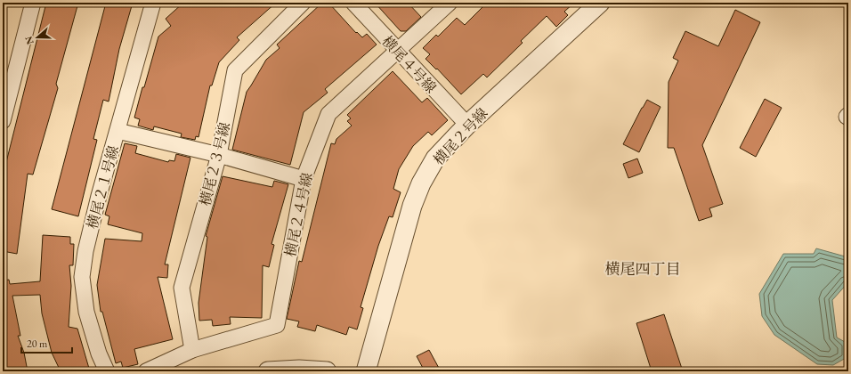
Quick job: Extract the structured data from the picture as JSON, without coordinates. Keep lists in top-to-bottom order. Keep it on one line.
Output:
{"streets":{"street":["横尾４号線","横尾２号線","横尾２３号線","横尾２１号線","横尾２４号線"]},"crossings":[["横尾４号線","横尾２号線"],["横尾４号線","横尾２４号線"],["横尾２３号線","横尾２４号線"]],"districts":["横尾四丁目"],"scale_bar":"20 m","north":"left"}
